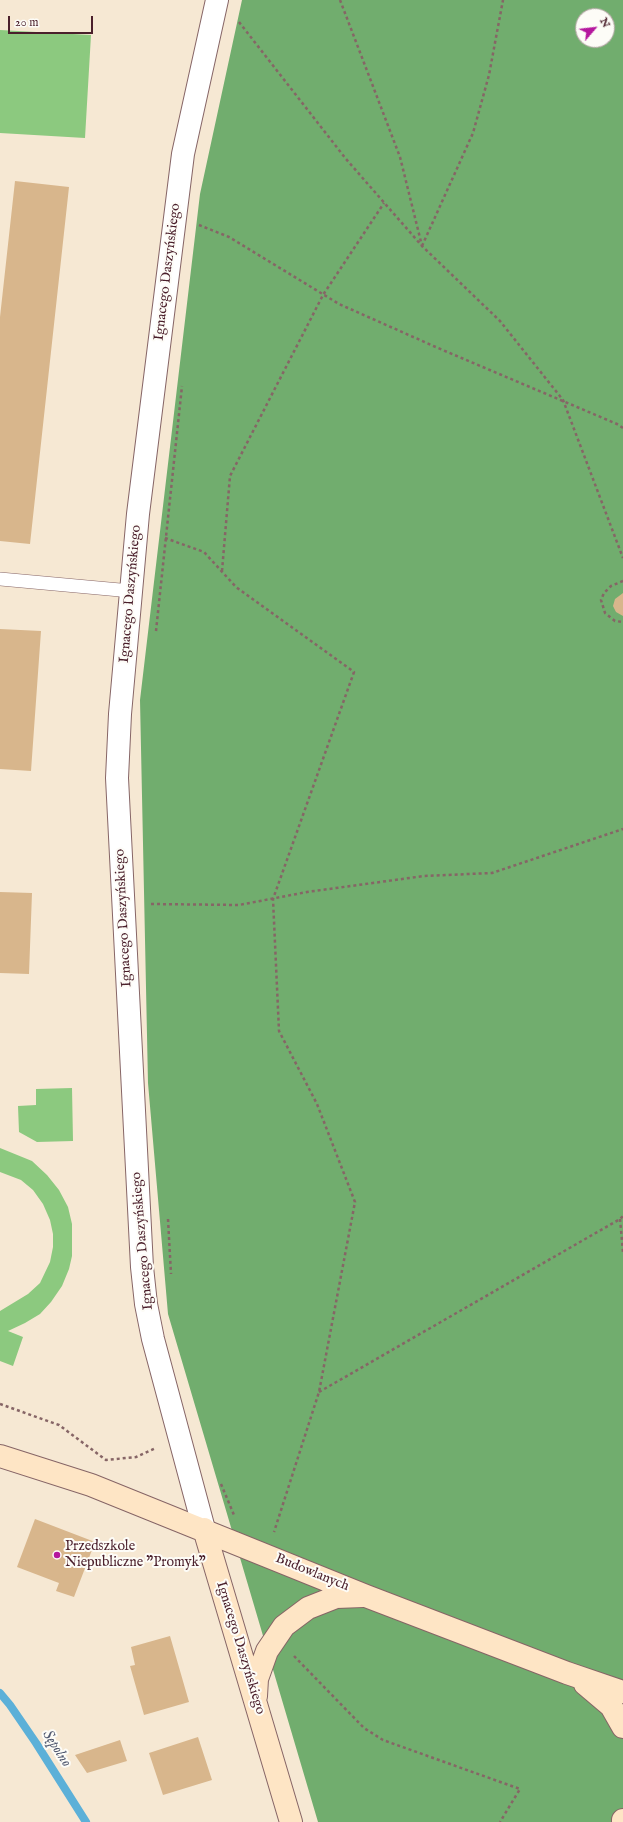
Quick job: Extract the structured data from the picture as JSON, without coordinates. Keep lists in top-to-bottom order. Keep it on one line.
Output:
{"streets":{"street":["Ignacego Daszyńskiego","Budowlanych"]},"crossings":[["Ignacego Daszyńskiego","Budowlanych"]],"water":["Sępolno"],"places":["Przedszkole Niepubliczne \"Promyk\""],"scale_bar":"20 m","north":"top right"}
